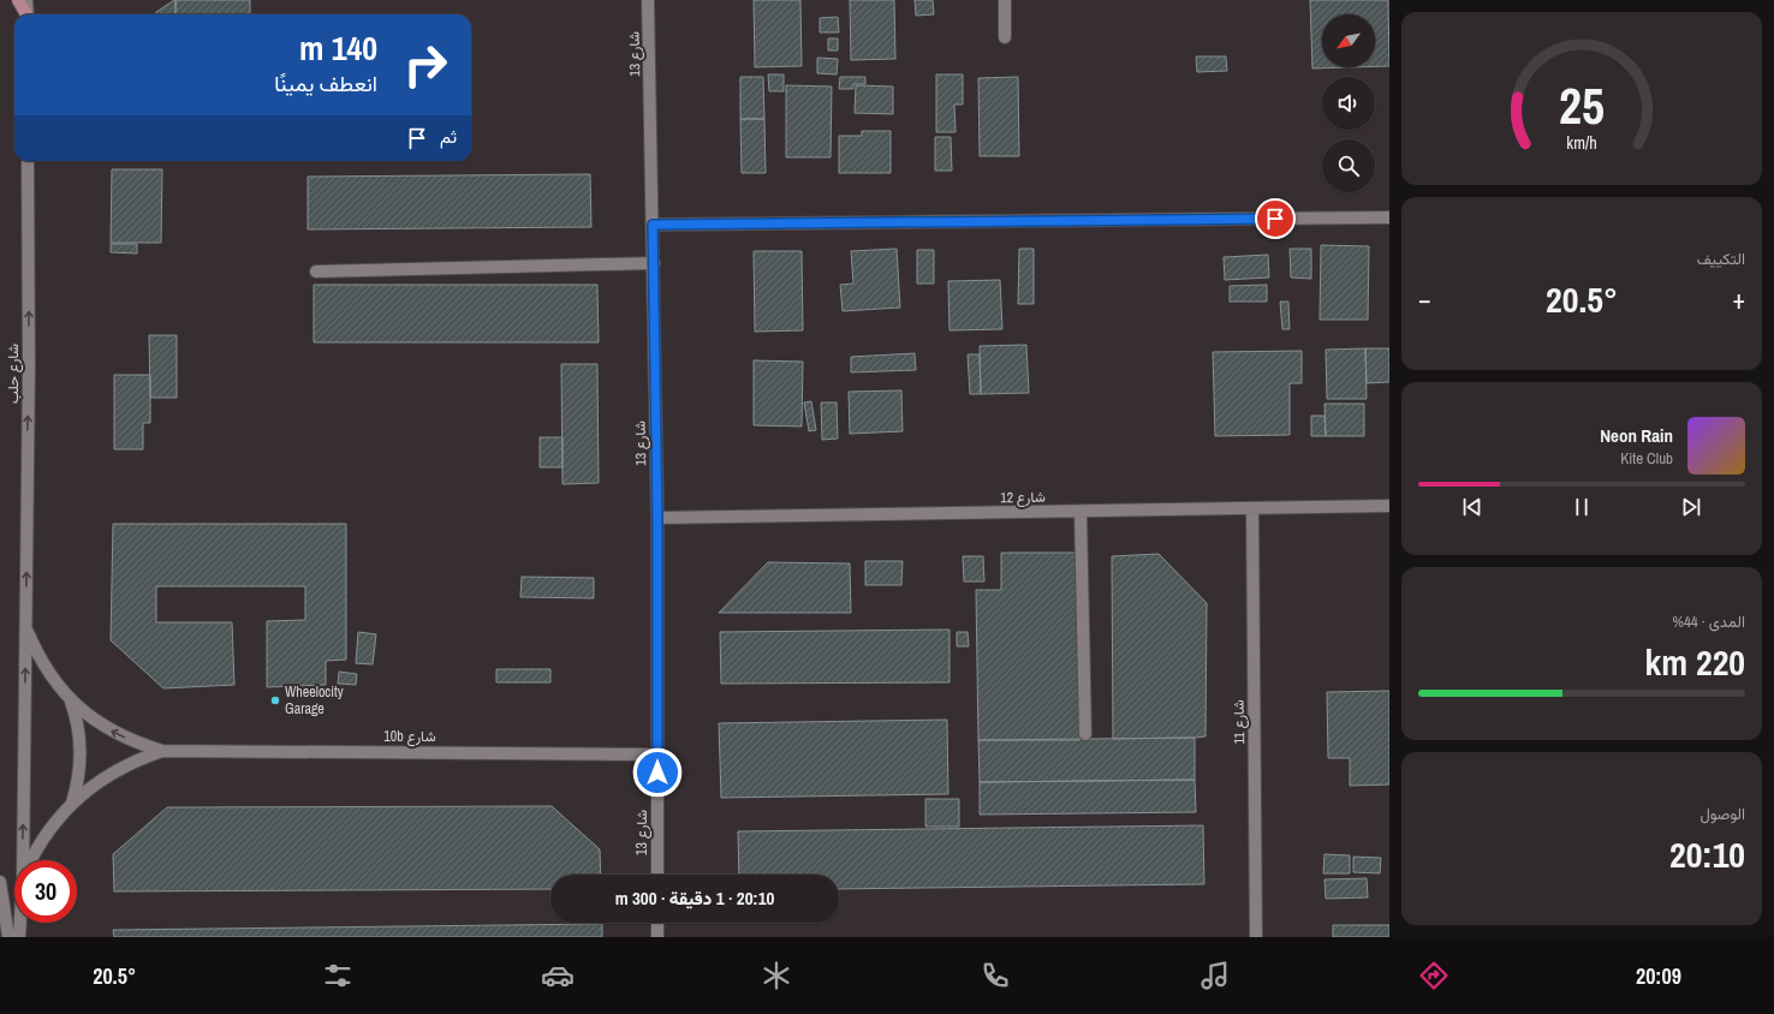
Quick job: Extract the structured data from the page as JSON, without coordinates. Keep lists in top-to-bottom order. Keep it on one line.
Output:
{"streets":{"street":["شارع 13","شارع حلب","شارع 12","شارع 11","10b شارع"]},"crossings":[["شارع 13","شارع 12"],["شارع 13","10b شارع"],["شارع حلب","10b شارع"],["شارع 12","شارع 11"]],"one_way":["شارع حلب"],"places":["Wheelocity Garage"],"north":"bottom left","page":{"turn":["140 m","انعطف يمينًا"],"then":"ثم","tile":["التكييف",["المدى · 44%","220 km"],["الوصول","20:10"]],"heat":["−","20.5°","+"],"song":["Neon Rain","Kite Club"],"limit":"30","trip":"20:10 · 1 دقيقة · 300 m","tabs":["20:09","20.5°"],"gauge":["25","km/h"]}}
